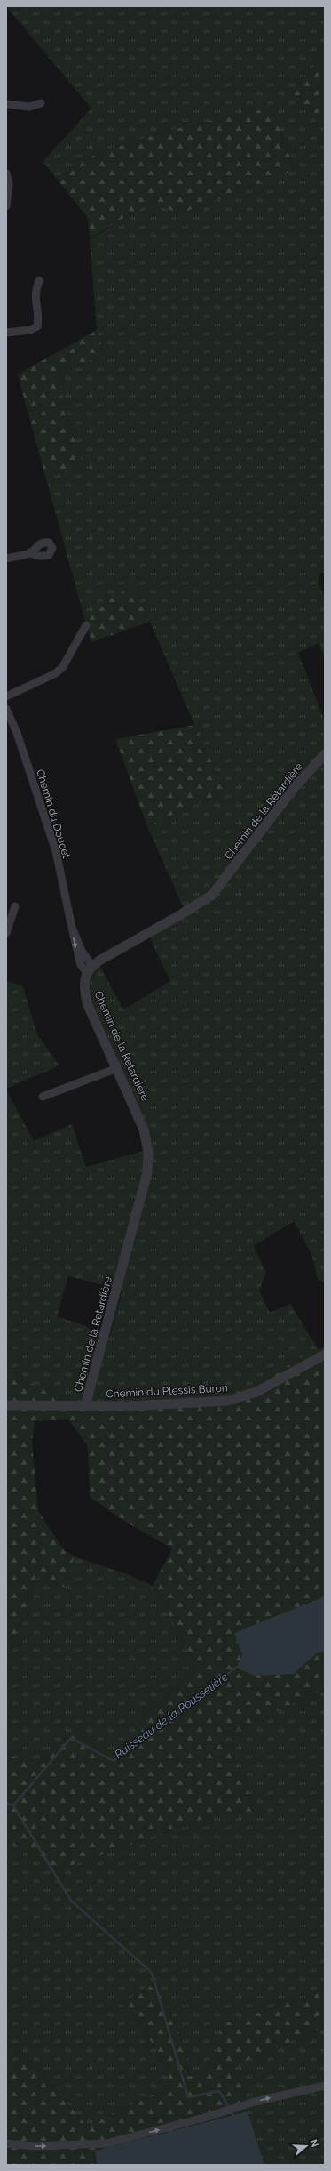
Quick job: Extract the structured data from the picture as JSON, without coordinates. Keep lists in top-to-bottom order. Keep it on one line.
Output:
{"streets":{"street":["Chemin de la Retardière","Chemin du Doucet","Chemin du Plessis Buron"]},"crossings":[["Chemin de la Retardière","Chemin du Doucet"],["Chemin de la Retardière","Chemin du Plessis Buron"]],"water":["Ruisseau de la Rousselière"],"north":"right"}
